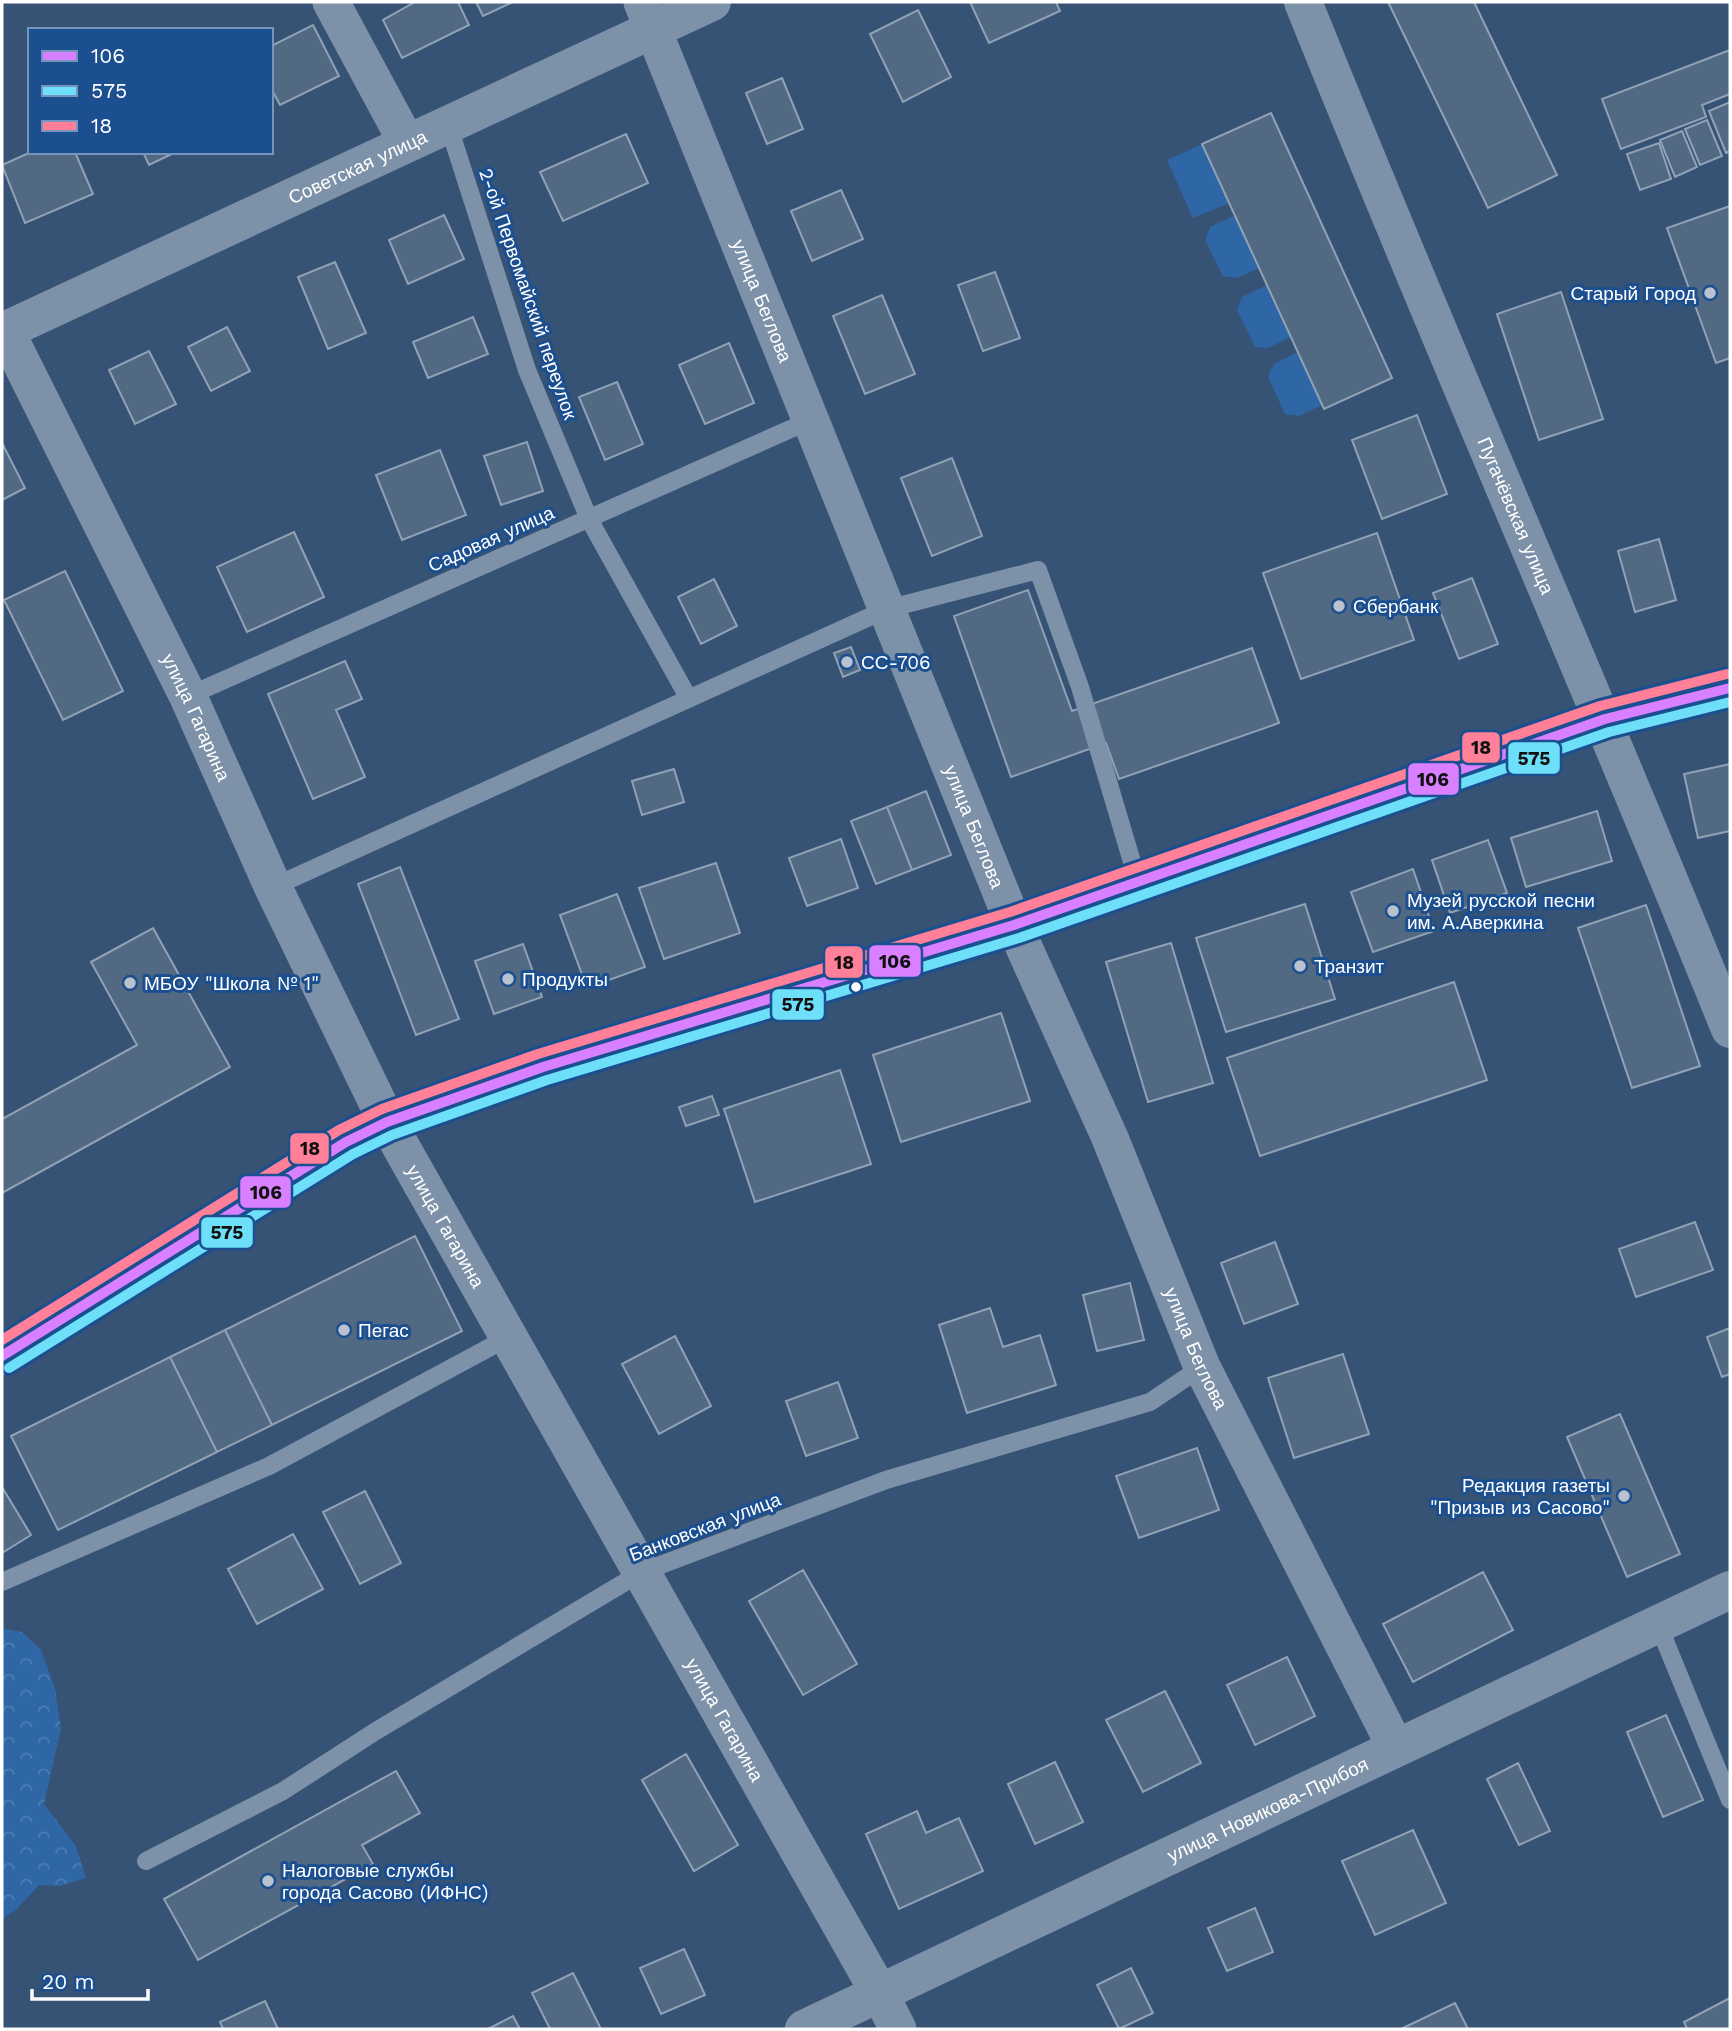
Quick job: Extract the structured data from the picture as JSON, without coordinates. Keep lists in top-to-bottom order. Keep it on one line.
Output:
{"streets":{"street":["Советская улица","улица Беглова","Пугачёвская улица","улица Гагарина","улица Новикова-Прибоя"],"lane":["2-ой Первомайский переулок","Садовая улица","Банковская улица"]},"crossings":[["Советская улица","2-ой Первомайский переулок"],["Советская улица","улица Беглова"],["Советская улица","улица Гагарина"],["2-ой Первомайский переулок","Садовая улица"],["улица Беглова","Садовая улица"],["улица Беглова","Банковская улица"],["улица Беглова","улица Новикова-Прибоя"],["Садовая улица","улица Гагарина"],["улица Гагарина","Банковская улица"],["улица Гагарина","улица Новикова-Прибоя"]],"places":["Старый Город","Сбербанк","СС-706","Музей русской песни им. А.Аверкина","Транзит","Продукты","МБОУ \"Школа № 1\"","Пегас","Редакция газеты \"Призыв из Сасово\"","Налоговые службы города Сасово (ИФНС)"],"lines":["transit line 18","transit line 106","transit line 575"],"legend":["106","575","18"],"scale_bar":"20 m"}
